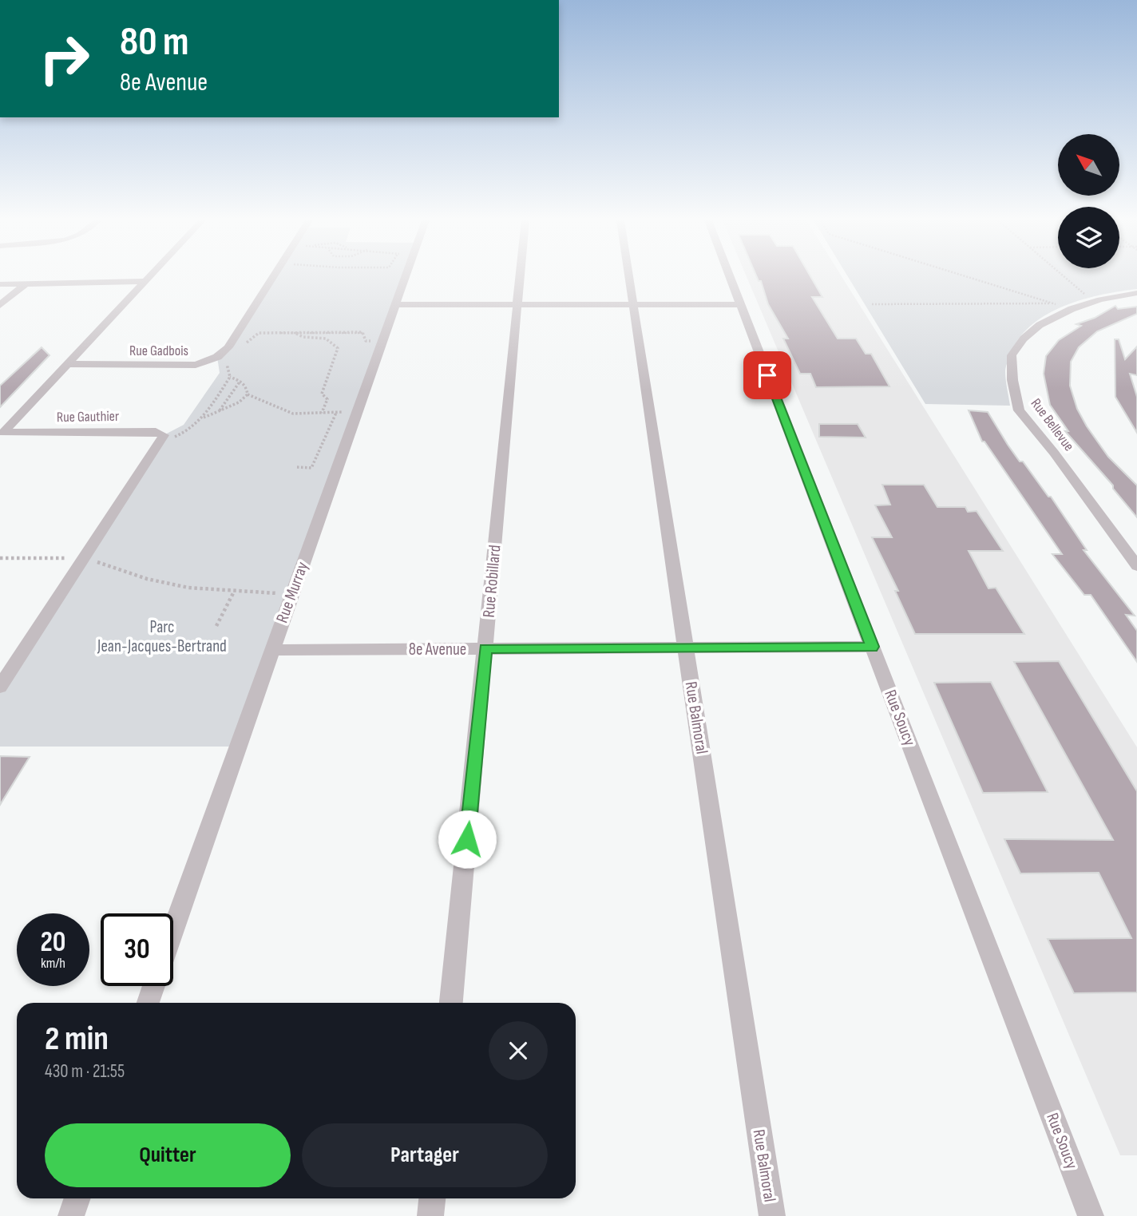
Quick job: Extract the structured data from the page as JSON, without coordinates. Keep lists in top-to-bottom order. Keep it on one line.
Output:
{"streets":{"street":["Rue Gadbois","Rue Gauthier","Rue Bellevue","Rue Robillard","Rue Murray","8e Avenue","Rue Balmoral","Rue Soucy"]},"crossings":[["Rue Gadbois","Rue Gauthier"],["Rue Robillard","8e Avenue"],["Rue Murray","8e Avenue"],["8e Avenue","Rue Balmoral"],["8e Avenue","Rue Soucy"]],"parks":["Parc Jean-Jacques-Bertrand"],"north":"top left","page":{"turn":["80 m","8e Avenue"],"speed":"20 km/h","limit":"30","heading":["2 min","430 m · 21:55"],"buttons":["Quitter","Partager"]}}
